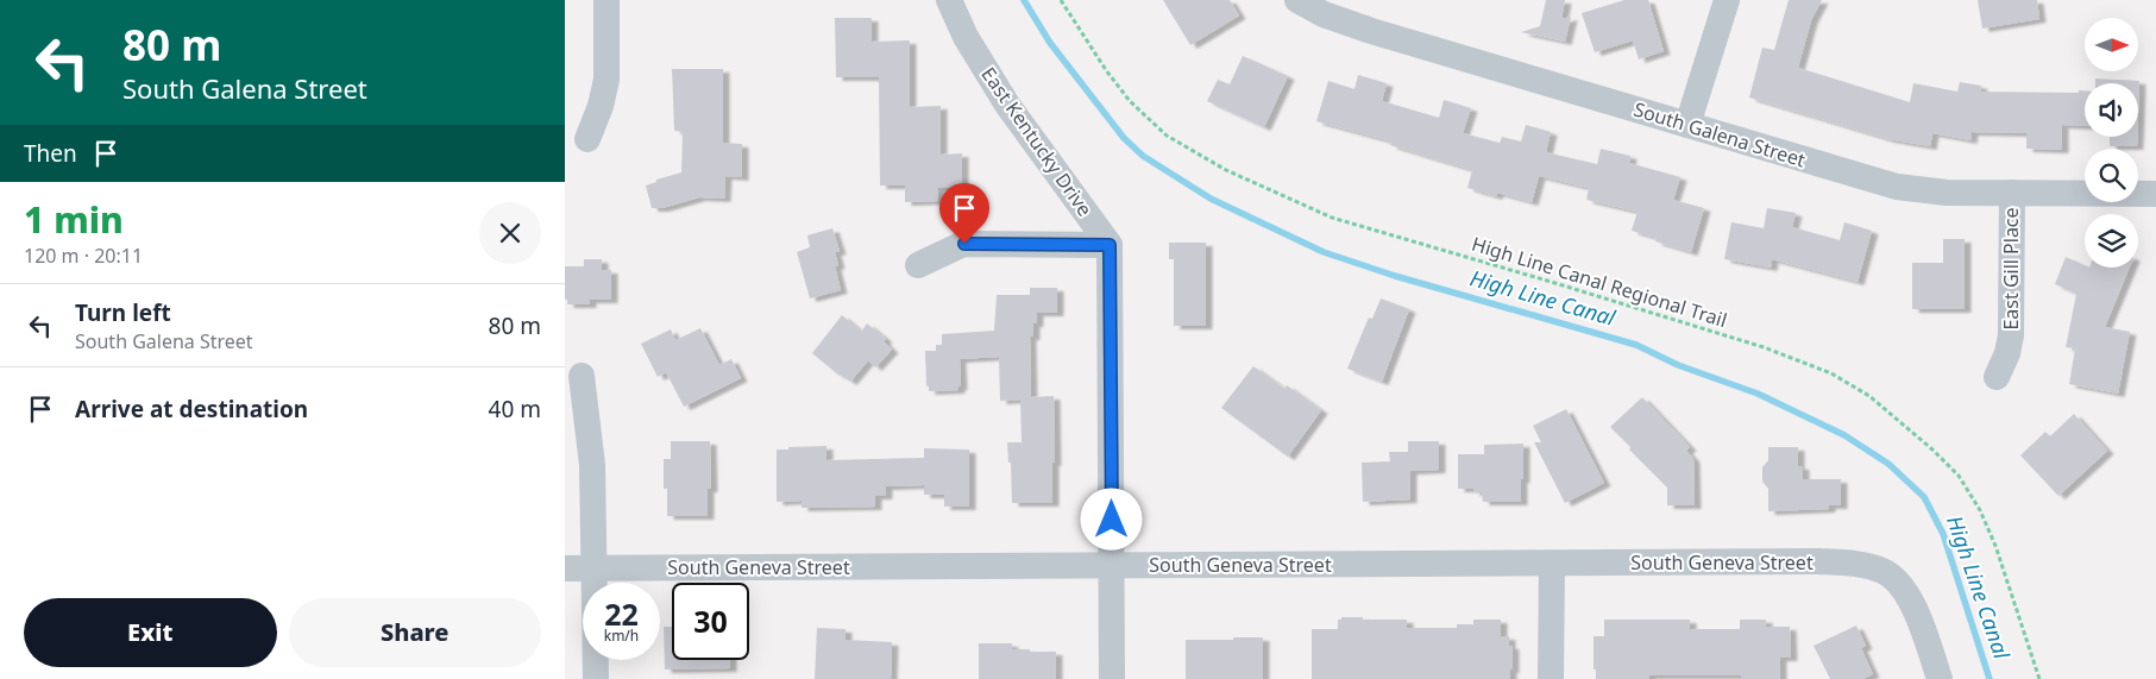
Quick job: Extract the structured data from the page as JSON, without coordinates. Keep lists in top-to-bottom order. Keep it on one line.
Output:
{"streets":{"street":["South Galena Street","East Kentucky Drive","East Gill Place","South Geneva Street"],"path":["High Line Canal Regional Trail"]},"crossings":[["South Galena Street","East Gill Place"]],"water":["High Line Canal"],"north":"right","page":{"turn":["80 m","South Galena Street"],"then":"Then","heading":["1 min","120 m · 20:11"],"list":[{"name":"Turn left","note":"South Galena Street","value":"80 m"},{"name":"Arrive at destination","value":"40 m"}],"speed":"22 km/h","limit":"30","buttons":["Exit","Share"]}}
